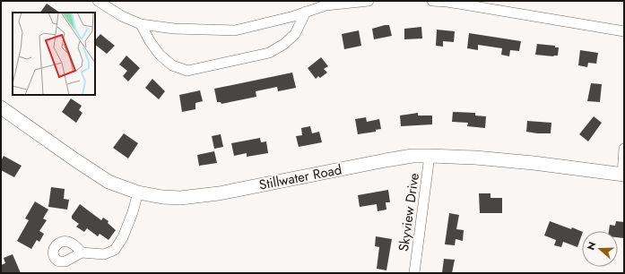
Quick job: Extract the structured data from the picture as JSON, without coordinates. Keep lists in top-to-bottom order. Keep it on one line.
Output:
{"streets":{"main road":["Stillwater Road"],"street":["Skyview Drive"]},"crossings":[["Stillwater Road","Skyview Drive"]],"north":"left"}
